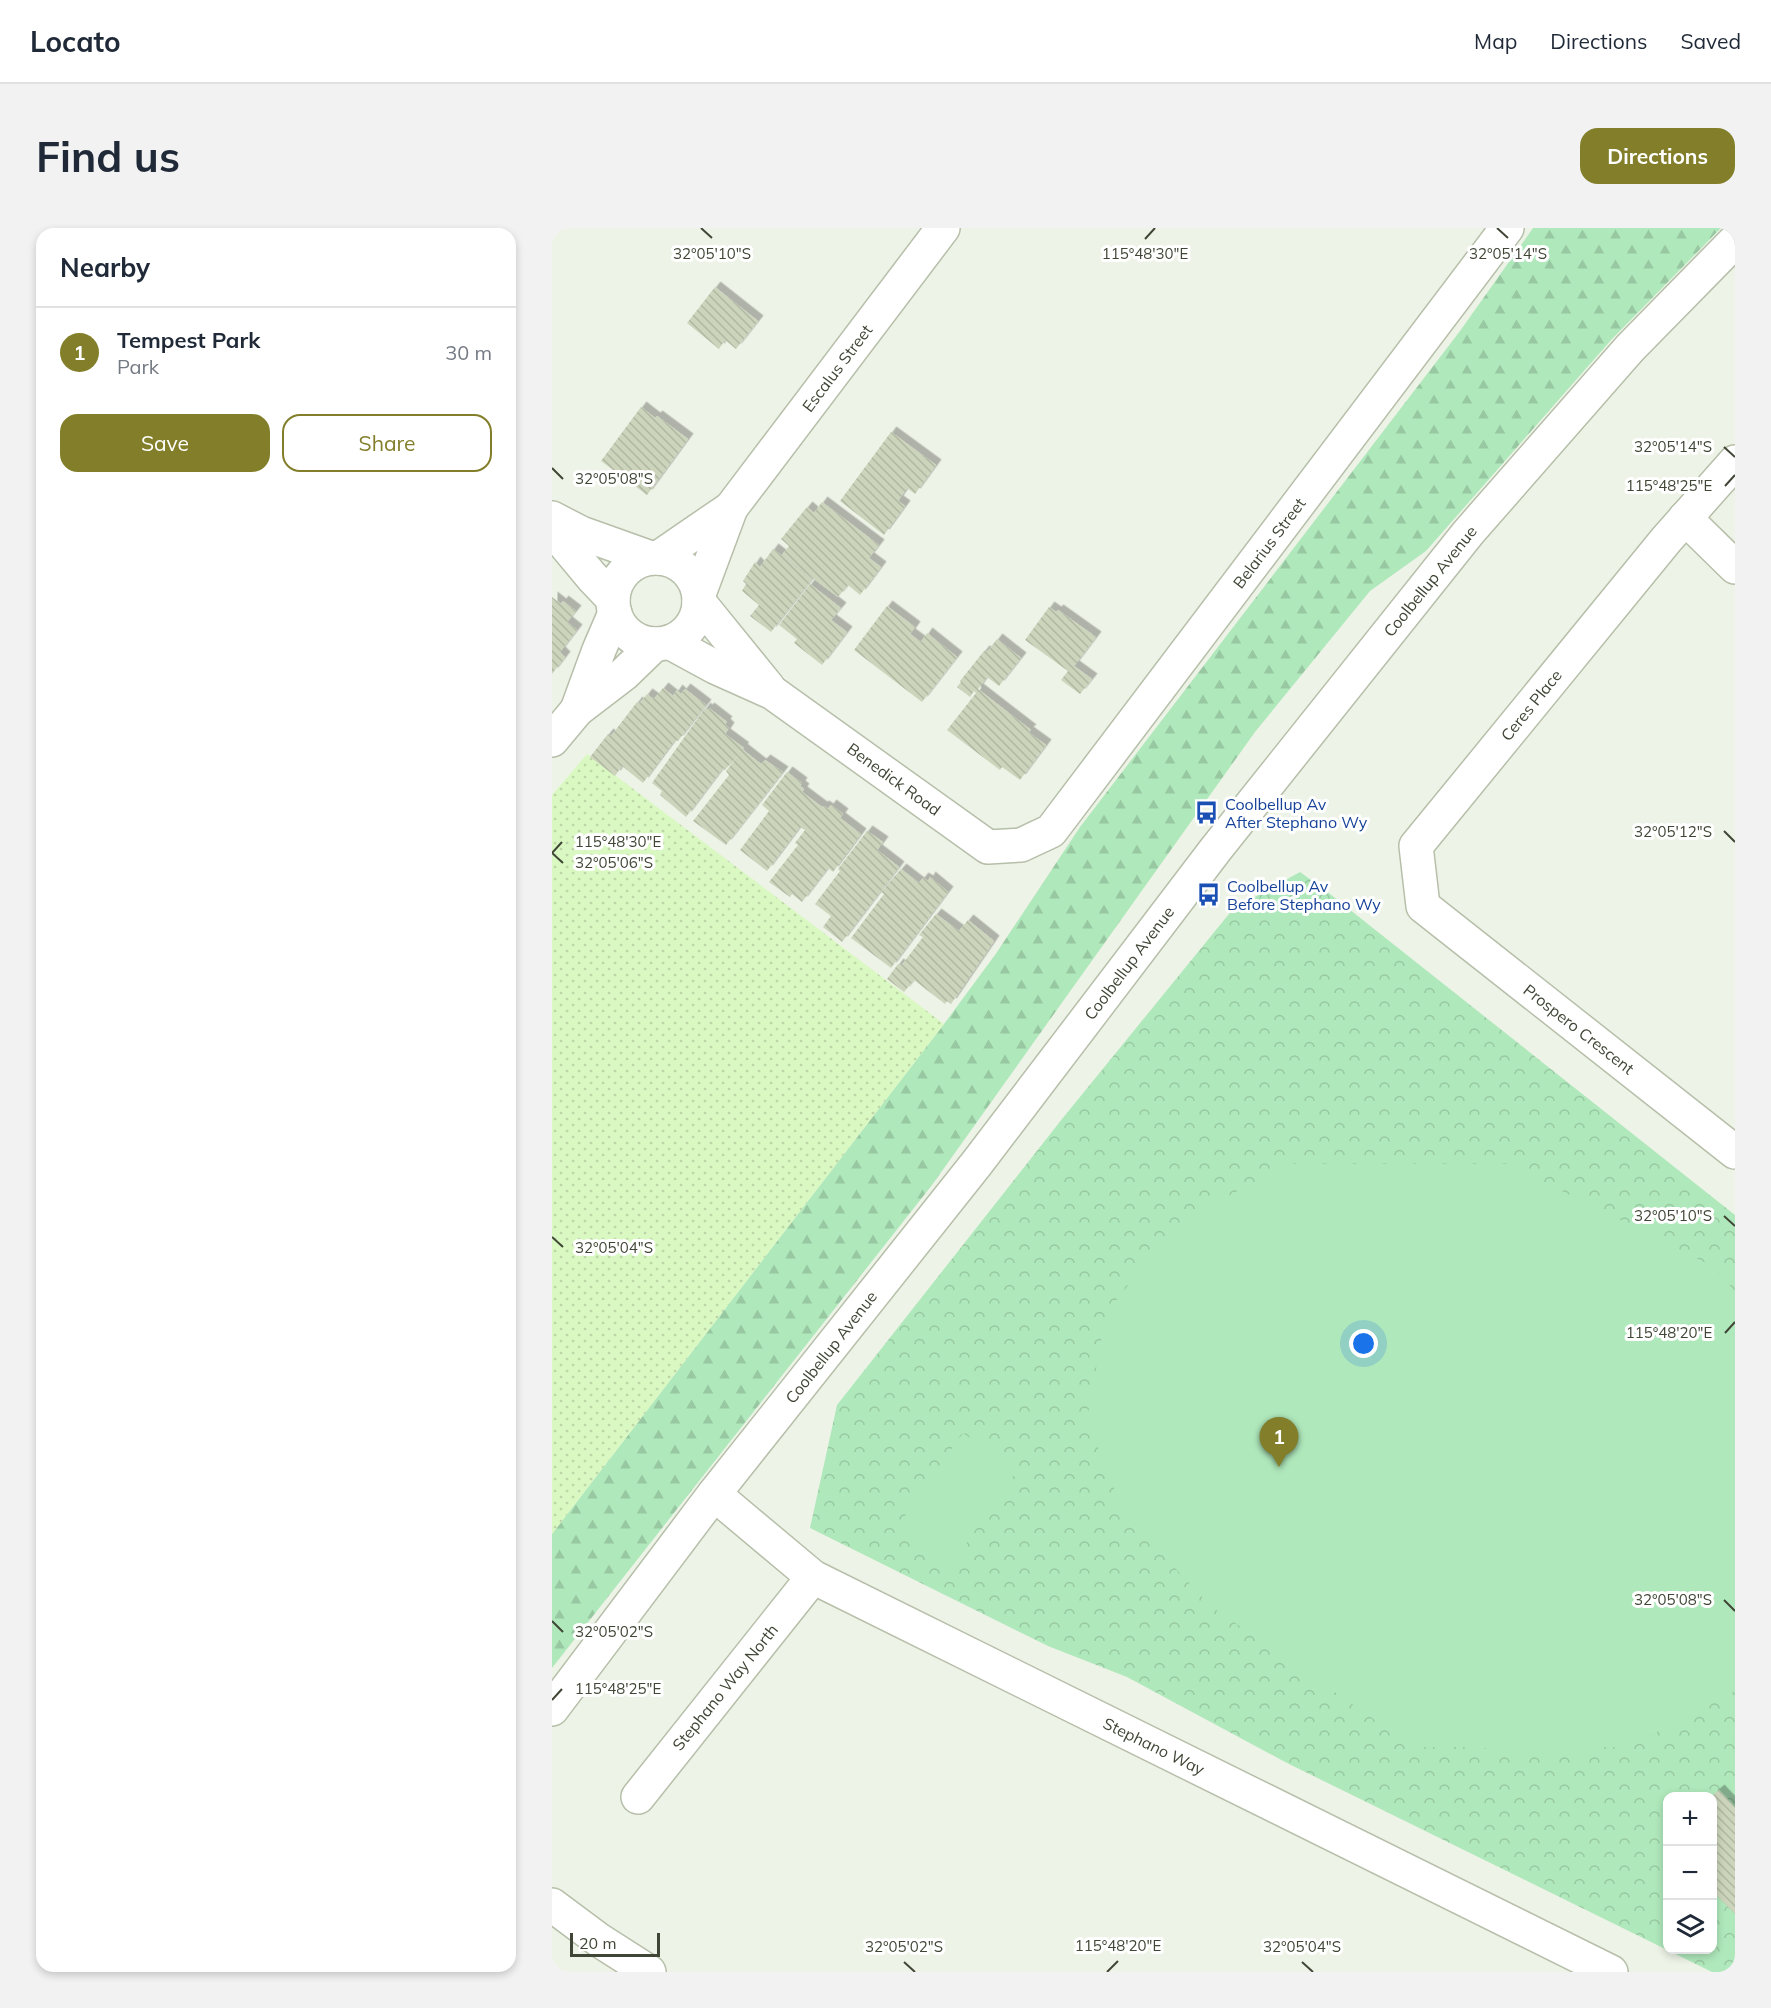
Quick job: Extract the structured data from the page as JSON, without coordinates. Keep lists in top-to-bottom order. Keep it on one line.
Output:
{"streets":{"street":["Escalus Street","Belarius Street","Coolbellup Avenue","Ceres Place","Benedick Road","Prospero Crescent","Stephano Way North","Stephano Way"]},"crossings":[["Belarius Street","Benedick Road"],["Coolbellup Avenue","Stephano Way"],["Ceres Place","Prospero Crescent"],["Stephano Way North","Stephano Way"]],"places":{"bus stop":["Coolbellup Av After Stephano Wy","Coolbellup Av Before Stephano Wy"]},"scale_bar":"20 m","page":{"header":"Locato","nav":["Map","Directions","Saved"],"buttons":["Directions",["Save","Share"]],"title":"Find us","heading":"Nearby","list":[{"mark":"1","name":"Tempest Park","note":"Park","value":"30 m"}],"pins":"1","map_buttons":["+","−"],"scale":"20 m"},"coordinates":["32°05'10\"S","32°05'14\"S","115°48'30\"E","32°05'08\"S","115°48'25\"E","32°05'12\"S","32°05'06\"S","32°05'04\"S","115°48'20\"E","32°05'02\"S"]}
